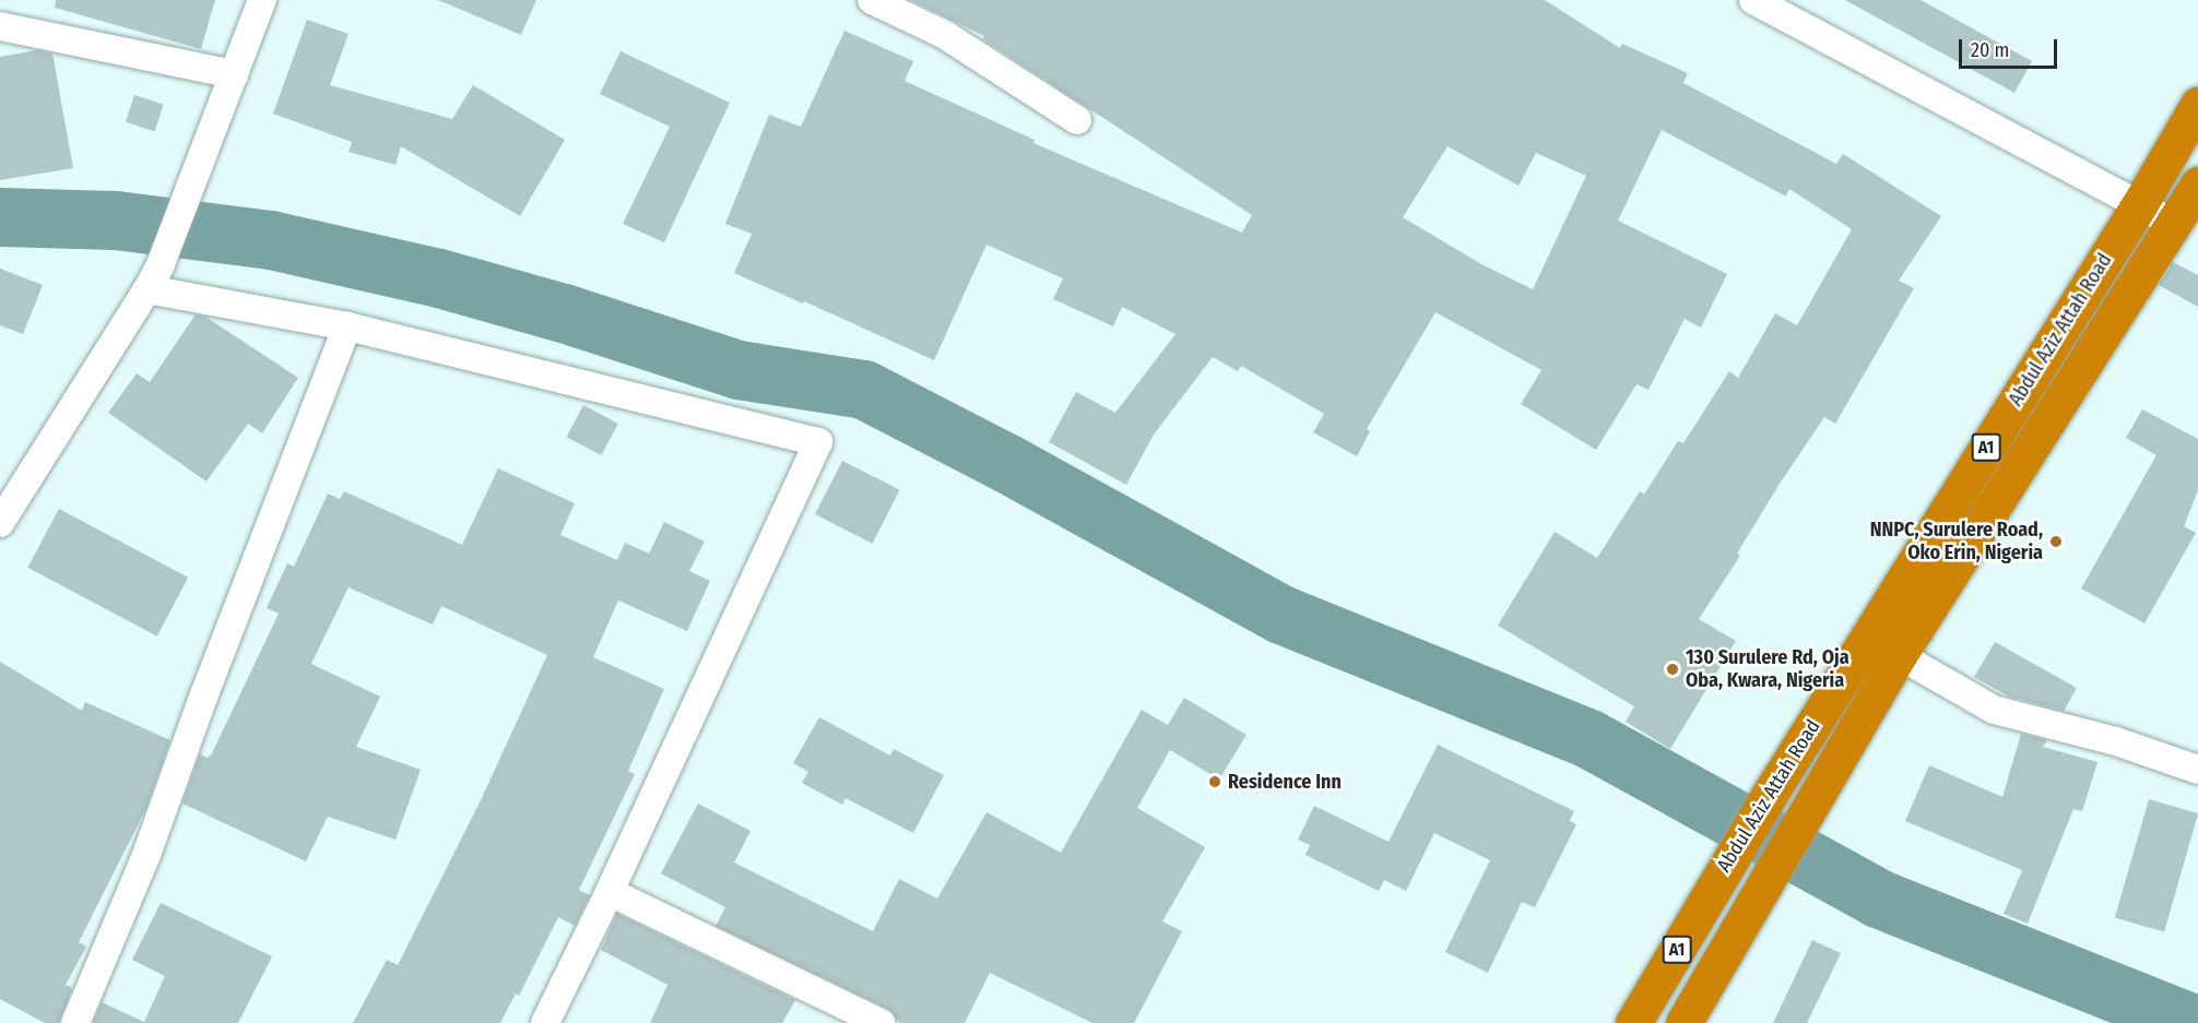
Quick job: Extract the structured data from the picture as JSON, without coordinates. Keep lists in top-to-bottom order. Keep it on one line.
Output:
{"streets":{"highway":["Abdul Aziz Attah Road","A1"]},"places":["NNPC, Surulere Road, Oko Erin, Nigeria","130 Surulere Rd, Oja Oba, Kwara, Nigeria","Residence Inn"],"scale_bar":"20 m"}
